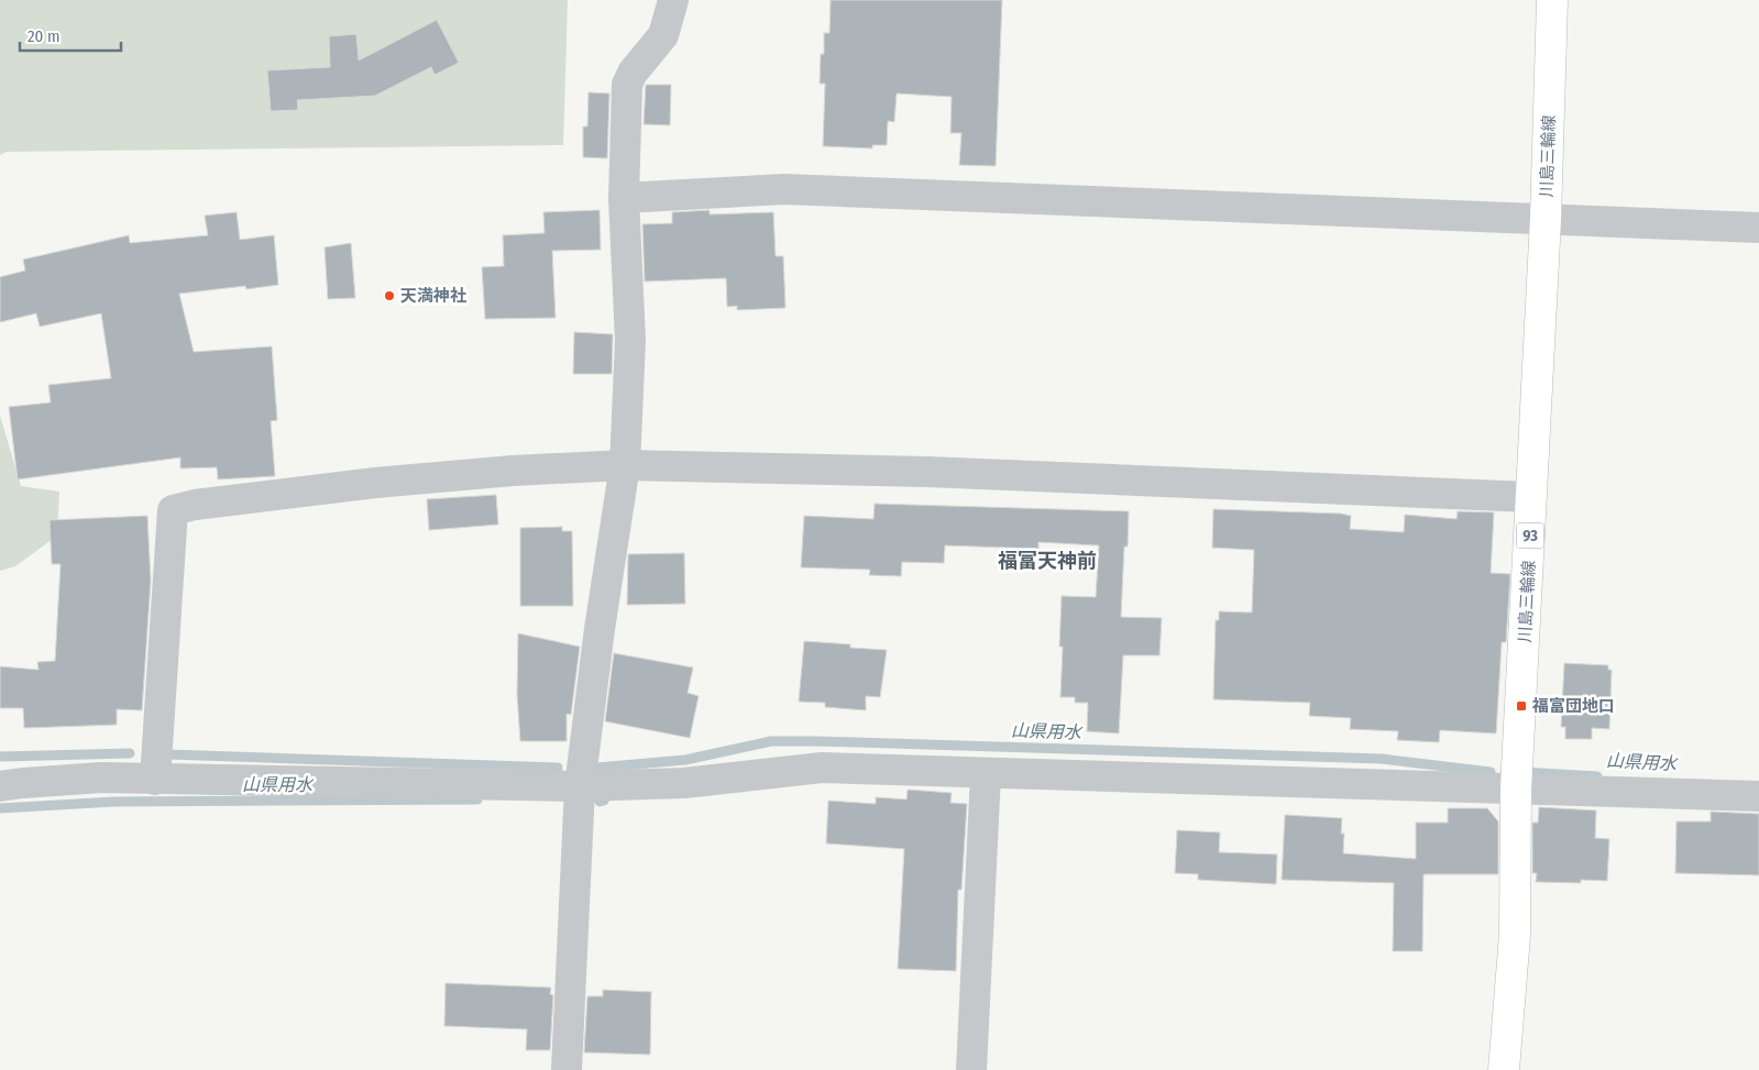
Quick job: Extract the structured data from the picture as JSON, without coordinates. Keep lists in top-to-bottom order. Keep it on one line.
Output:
{"streets":{"main road":["川島三輪線","93"]},"districts":["福富天神前"],"water":["山県用水"],"places":{"other":["天満神社"],"transit":["福富団地口"]},"scale_bar":"20 m"}
